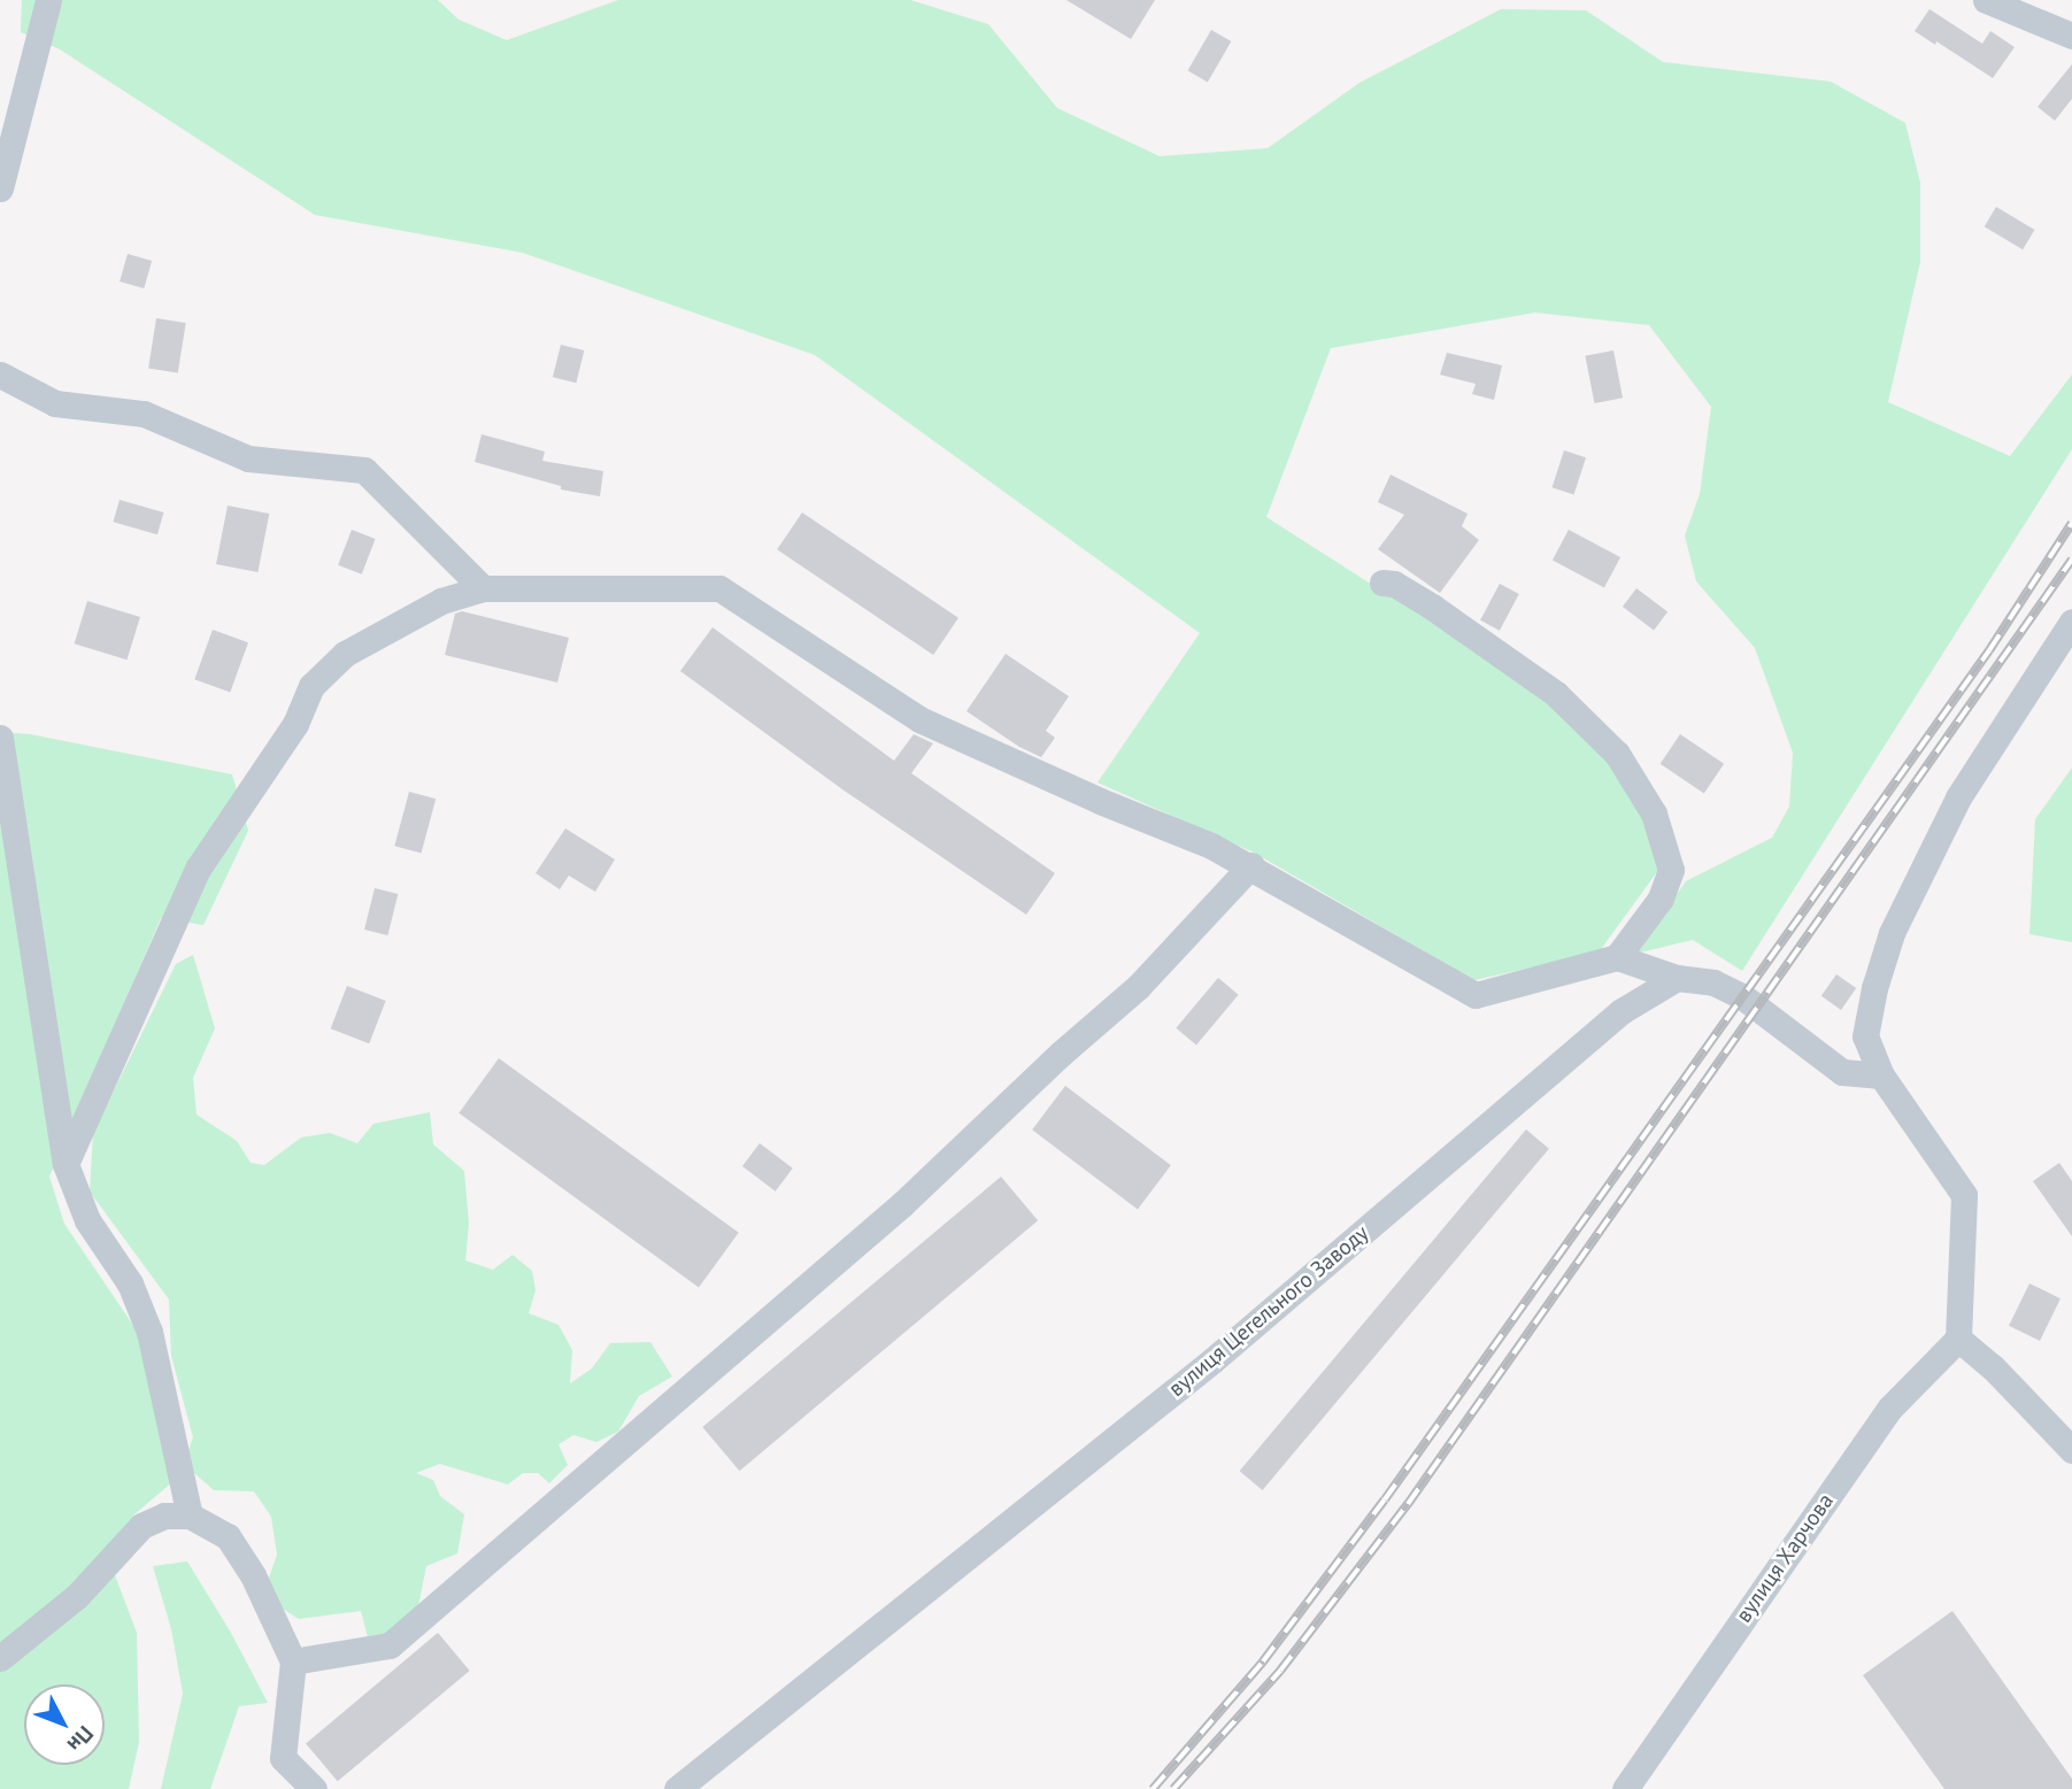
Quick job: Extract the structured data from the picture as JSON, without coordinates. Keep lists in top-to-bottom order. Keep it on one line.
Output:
{"streets":{"street":["вулиця Цегельного Заводу","вулиця Харчова"]},"north":"bottom right"}
